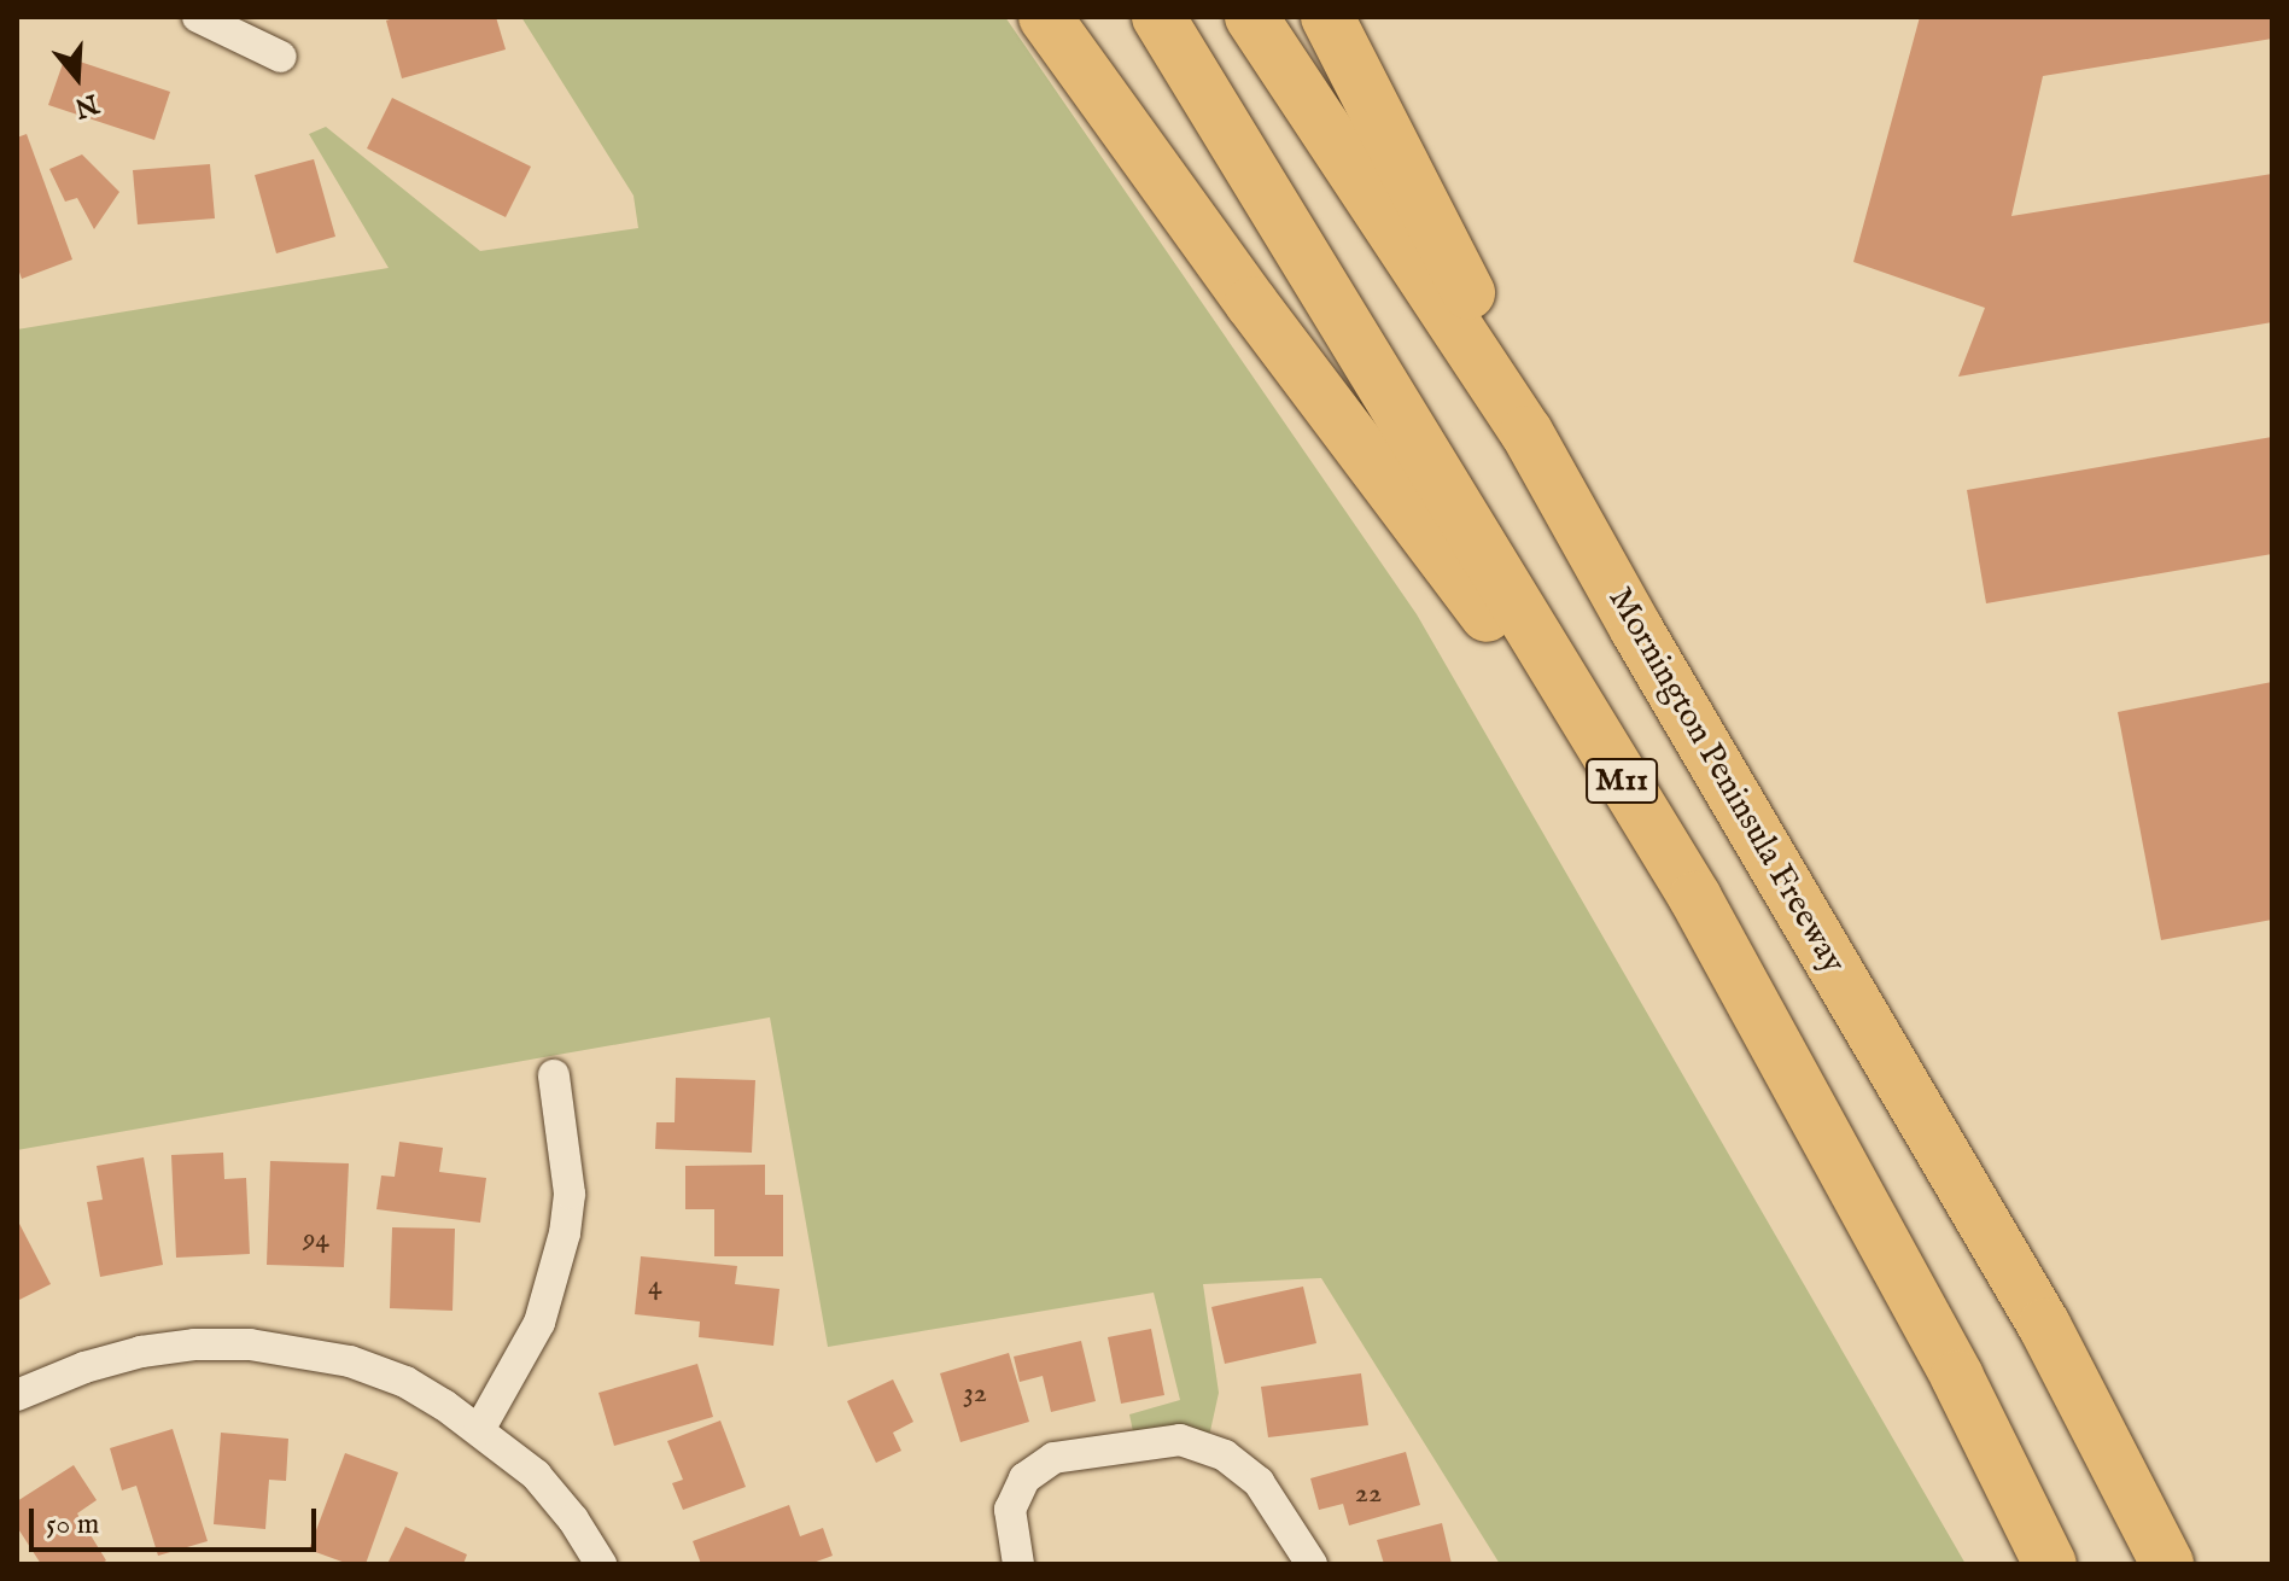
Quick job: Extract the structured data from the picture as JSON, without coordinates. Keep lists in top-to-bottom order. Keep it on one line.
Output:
{"streets":{"highway":["M11","Mornington Peninsula Freeway"]},"house_numbers":["94","4","32","22"],"scale_bar":"50 m","north":"bottom"}
